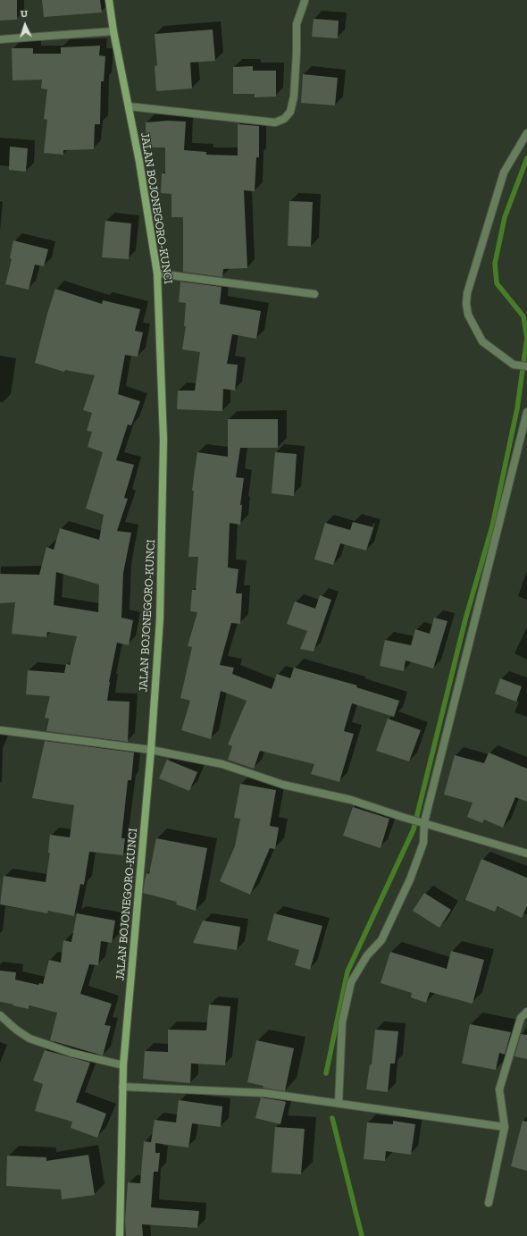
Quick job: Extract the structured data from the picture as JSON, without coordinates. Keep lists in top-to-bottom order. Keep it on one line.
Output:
{"streets":{"main road":["JALAN BOJONEGORO-KUNCI"]},"north":"top"}
